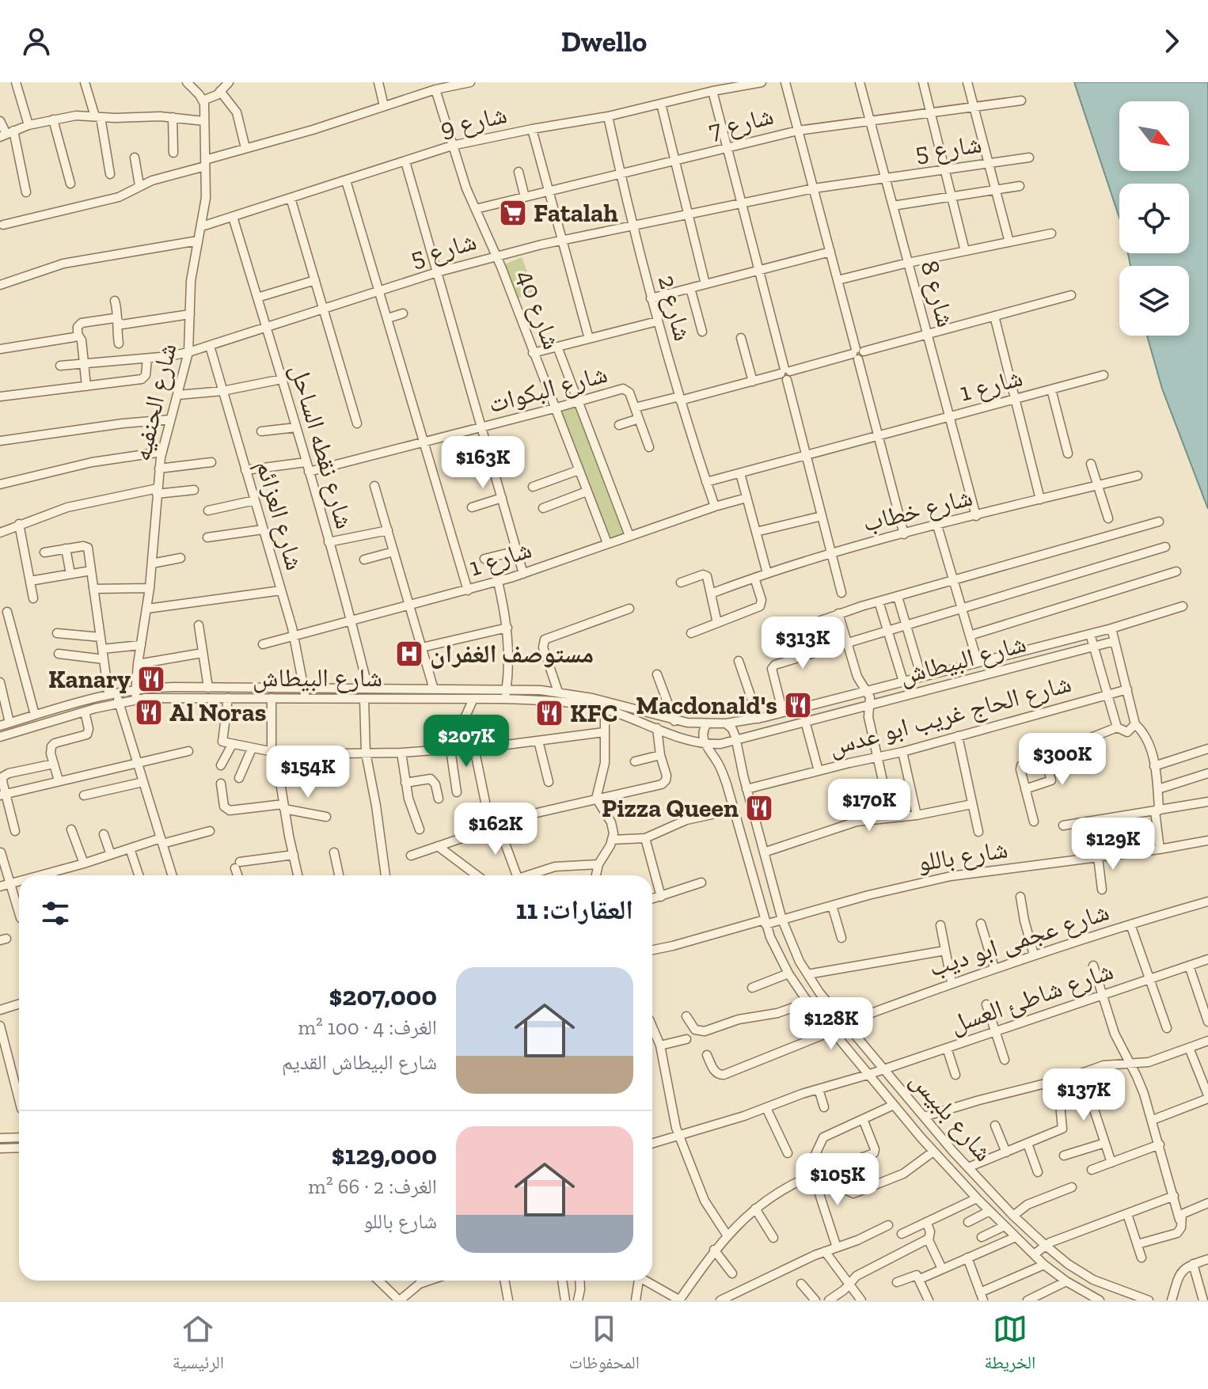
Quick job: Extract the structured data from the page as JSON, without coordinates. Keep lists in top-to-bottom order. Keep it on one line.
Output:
{"streets":{"street":["شارع 9","شارع 7","شارع 5","شارع 8","شارع 2","شارع 40","شارع 1","شارع البكوات","شارع الحنفيه","شارع نقطه الساحل","شارع خطاب","شارع العزائم","شارع البيطاش","شارع الحاج غريب ابو عدس","شارع باللو","شارع عجمى ابو ديب","شارع شاطئ العسل","شارع بلبيس"]},"crossings":[["شارع 9","شارع 2"],["شارع 9","شارع 40"],["شارع 9","شارع الحنفيه"],["شارع 9","شارع نقطه الساحل"],["شارع 7","شارع 8"],["شارع 7","شارع 2"],["شارع 7","شارع 40"],["شارع 5","شارع 8"],["شارع 5","شارع 2"],["شارع 5","شارع 40"],["شارع 5","شارع الحنفيه"],["شارع 5","شارع نقطه الساحل"],["شارع 5","شارع العزائم"],["شارع 8","شارع 1"],["شارع 8","شارع خطاب"],["شارع 2","شارع 1"],["شارع 40","شارع 1"],["شارع 40","شارع البكوات"],["شارع 1","شارع نقطه الساحل"],["شارع 1","شارع العزائم"],["شارع البكوات","شارع نقطه الساحل"],["شارع الحنفيه","شارع البيطاش"],["شارع نقطه الساحل","شارع البيطاش"],["شارع العزائم","شارع البيطاش"],["شارع البيطاش","شارع بلبيس"],["شارع الحاج غريب ابو عدس","شارع بلبيس"],["شارع باللو","شارع بلبيس"],["شارع عجمى ابو ديب","شارع بلبيس"],["شارع شاطئ العسل","شارع بلبيس"]],"places":{"supermarket":["Fatalah"],"hospital":["مستوصف الغفران"],"restaurant":["Kanary","Macdonald's","Al Noras","KFC","Pizza Queen"]},"north":"bottom right","page":{"header":"Dwello","price":["$163K","$313K","$207K","$300K","$154K","$170K","$162K","$129K","$128K","$137K","$105K"],"heading":"العقارات: 11","list":[{"name":"$207,000","note":"الغرف: 4 · 100 m² · شارع البيطاش القديم"},{"name":"$129,000","note":"الغرف: 2 · 66 m² · شارع باللو"}],"tabs":["الخريطة","المحفوظات","الرئيسية"]}}
